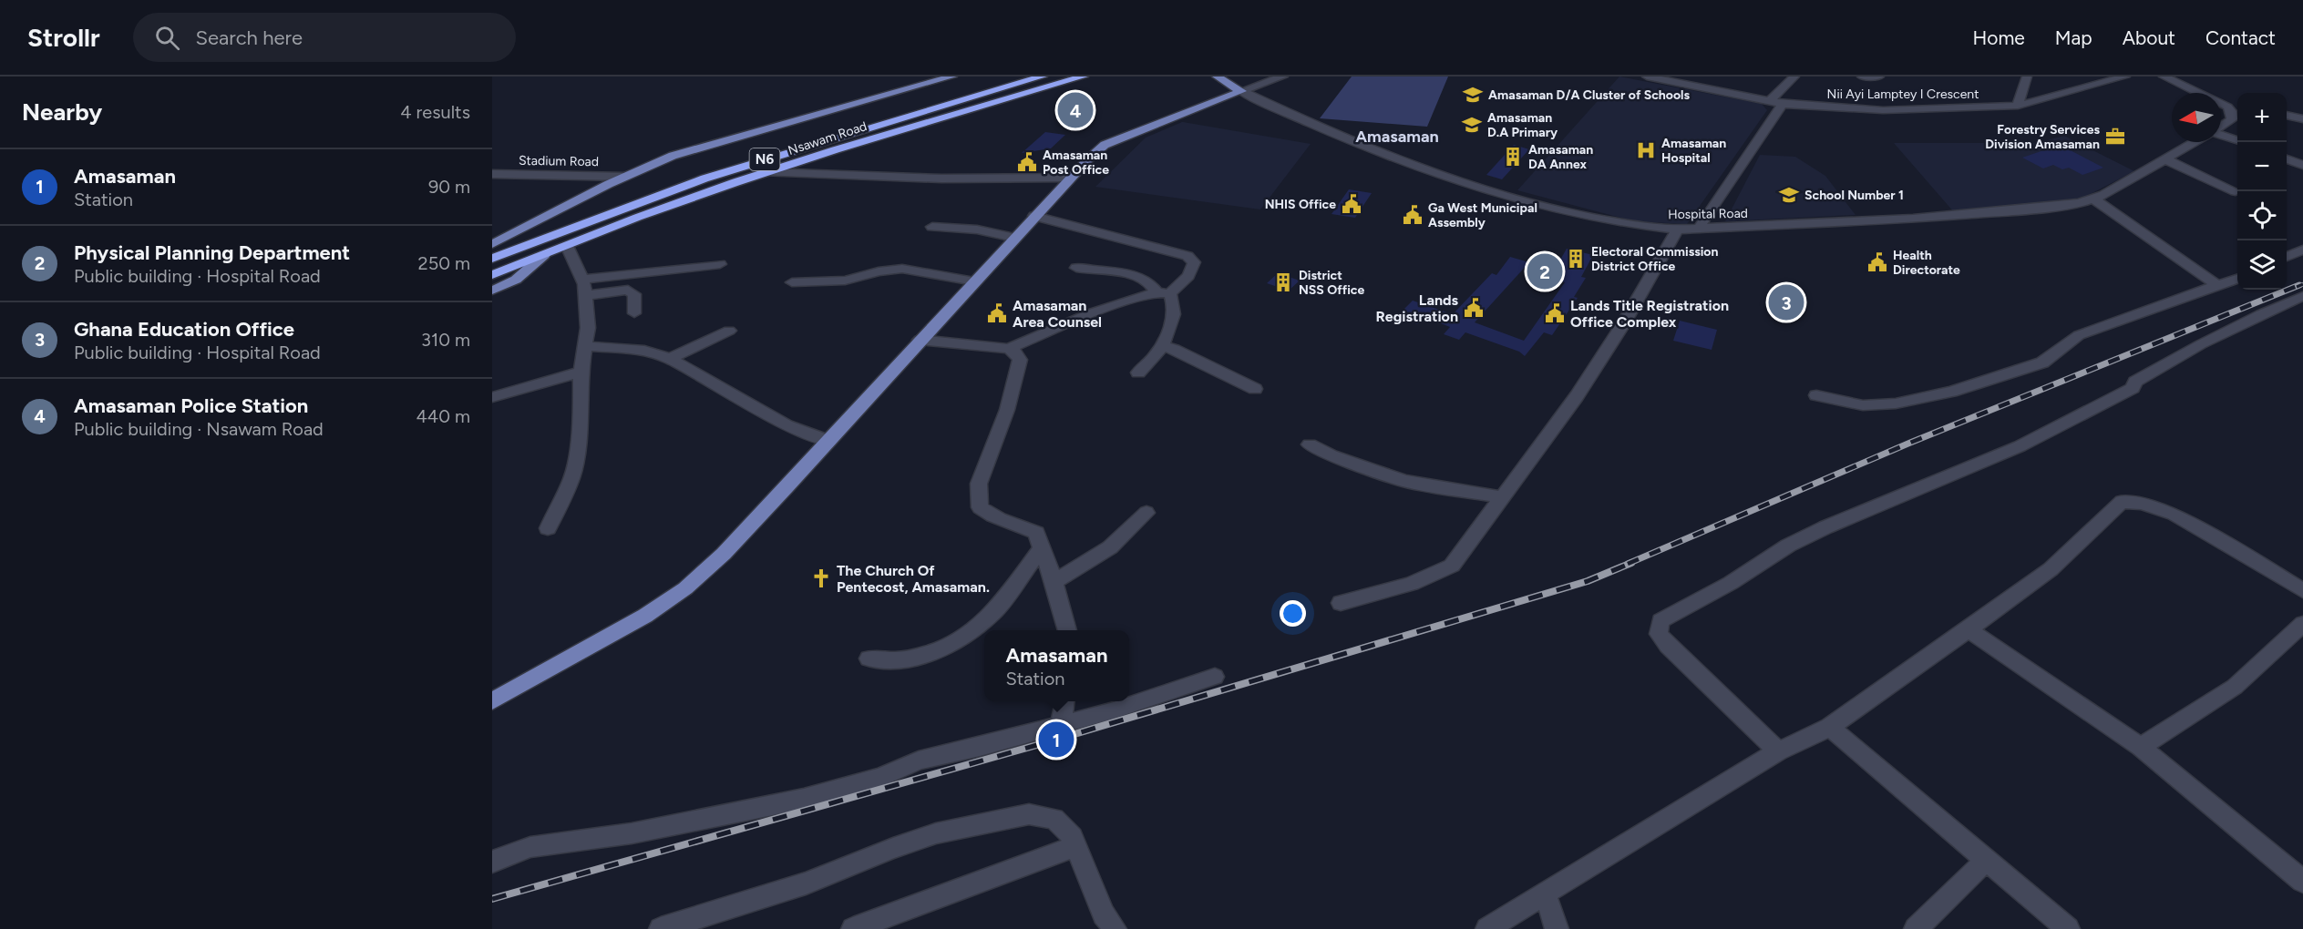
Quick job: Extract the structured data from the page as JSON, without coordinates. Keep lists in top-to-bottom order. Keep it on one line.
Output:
{"streets":{"highway":["Nsawam Road","N6"],"main road":["Hospital Road"],"street":["Nii Ayi Lamptey I Crescent","Stadium Road"]},"districts":["Amasaman"],"places":{"school or university":["Amasaman D/A Cluster of Schools","Amasaman D.A Primary","School Number 1"],"office":["Forestry Services Division Amasaman"],"hospital":["Amasaman Hospital"],"building":["Amasaman DA Annex","Electoral Commission District Office","District NSS Office"],"public building":["Amasaman Post Office","NHIS Office","Ga West Municipal Assembly","Health Directorate","Lands Registration","Amasaman Area Counsel","Lands Title Registration Office Complex"],"church":["The Church Of Pentecost, Amasaman."]},"north":"left","page":{"header":"Strollr","search":"Search here","nav":["Home","Map","About","Contact"],"heading":["Nearby","4 results"],"pins":["4","2","3","1"],"map_buttons":["+","−"],"list":[{"mark":"1","name":"Amasaman","note":"Station","value":"90 m"},{"mark":"2","name":"Physical Planning Department","note":"Public building · Hospital Road","value":"250 m"},{"mark":"3","name":"Ghana Education Office","note":"Public building · Hospital Road","value":"310 m"},{"mark":"4","name":"Amasaman Police Station","note":"Public building · Nsawam Road","value":"440 m"}],"popup":["Amasaman","Station"]}}
